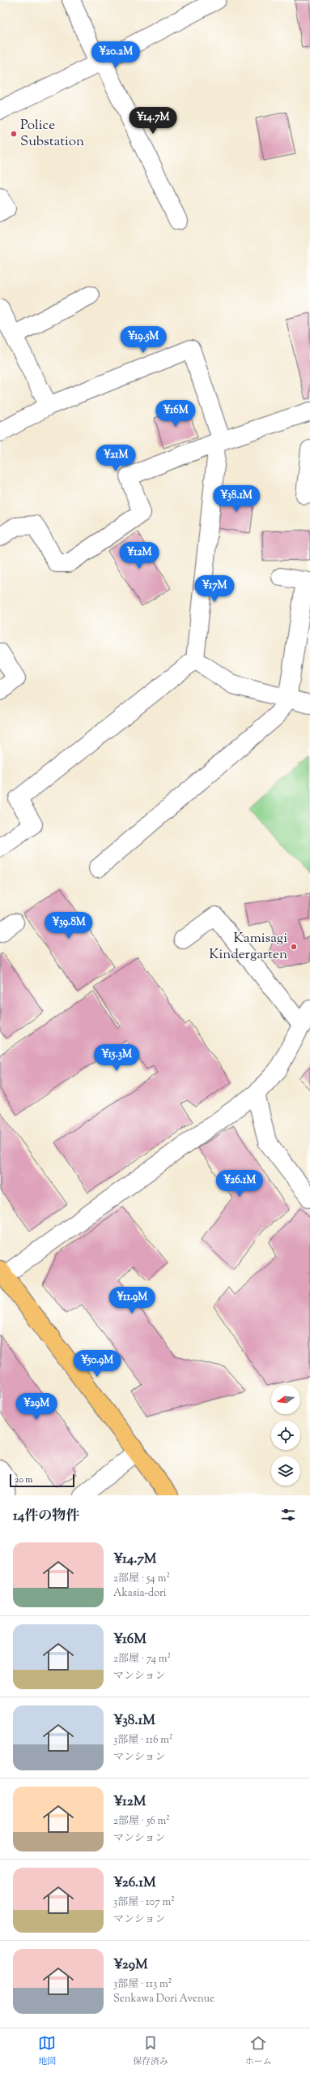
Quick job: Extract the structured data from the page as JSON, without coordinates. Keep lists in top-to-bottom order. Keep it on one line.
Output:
{"places":["Police Substation","Kamisagi Kindergarten"],"scale_bar":"20 m","north":"left","page":{"price":["¥20.2M","¥14.7M","¥19.5M","¥16M","¥21M","¥38.1M","¥12M","¥17M","¥39.8M","¥15.3M","¥26.1M","¥11.9M","¥50.9M","¥29M"],"scale":"20 m","heading":"14件の物件","list":[{"name":"¥14.7M","note":"2部屋 · 54 m² · Akasia-dori"},{"name":"¥16M","note":"2部屋 · 74 m² · マンション"},{"name":"¥38.1M","note":"3部屋 · 116 m² · マンション"},{"name":"¥12M","note":"2部屋 · 56 m² · マンション"},{"name":"¥26.1M","note":"3部屋 · 107 m² · マンション"},{"name":"¥29M","note":"3部屋 · 113 m² · Senkawa Dori Avenue"}],"tabs":["地図","保存済み","ホーム"]}}
